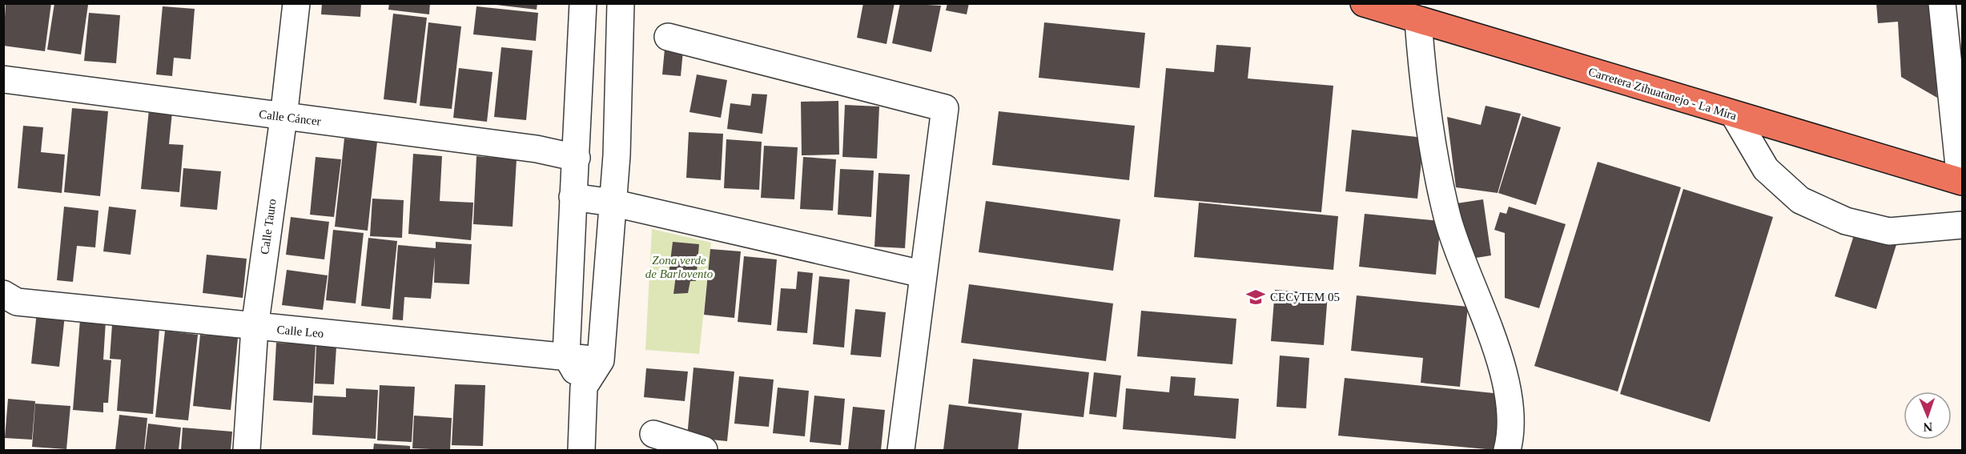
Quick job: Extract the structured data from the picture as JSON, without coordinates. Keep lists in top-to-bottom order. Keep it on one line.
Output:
{"streets":{"highway":["Carretera Zihuatanejo - La Mira"],"street":["Calle Cáncer","Calle Tauro","Calle Leo"]},"crossings":[["Calle Cáncer","Calle Tauro"],["Calle Tauro","Calle Leo"]],"parks":["Zona verde de Barlovento"],"places":{"school or university":["CECyTEM 05"]},"north":"bottom"}
